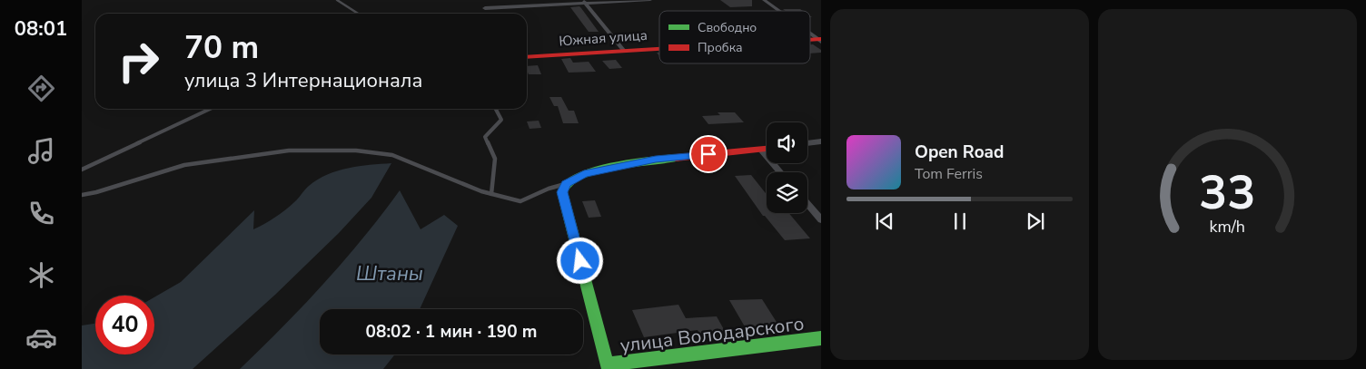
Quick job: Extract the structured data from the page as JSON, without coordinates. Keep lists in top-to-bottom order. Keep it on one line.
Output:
{"streets":{"street":["Южная улица","улица Володарского"]},"water":["Штаны"],"legend":["Свободно","Пробка"],"page":{"tabs":"08:01","turn":["70 m","улица 3 Интернационала"],"song":["Open Road","Tom Ferris"],"limit":"40","trip":"08:02 · 1 мин · 190 m","gauge":["33","km/h"]}}
